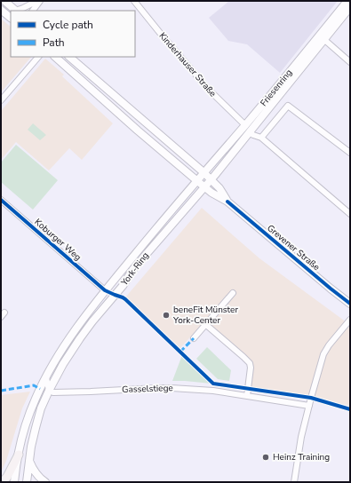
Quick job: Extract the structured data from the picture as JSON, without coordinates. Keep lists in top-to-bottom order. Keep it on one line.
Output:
{"streets":{"main road":["Friesenring","Grevener Straße","York-Ring"],"street":["Kinderhauser Straße","Koburger Weg","Gasselstiege"]},"crossings":[["Kinderhauser Straße","Friesenring"],["Friesenring","Grevener Straße"],["Friesenring","York-Ring"],["Koburger Weg","York-Ring"],["Grevener Straße","York-Ring"],["York-Ring","Gasselstiege"]],"places":["beneFit Münster York-Center","Heinz Training"],"legend":["Cycle path","Path"]}
